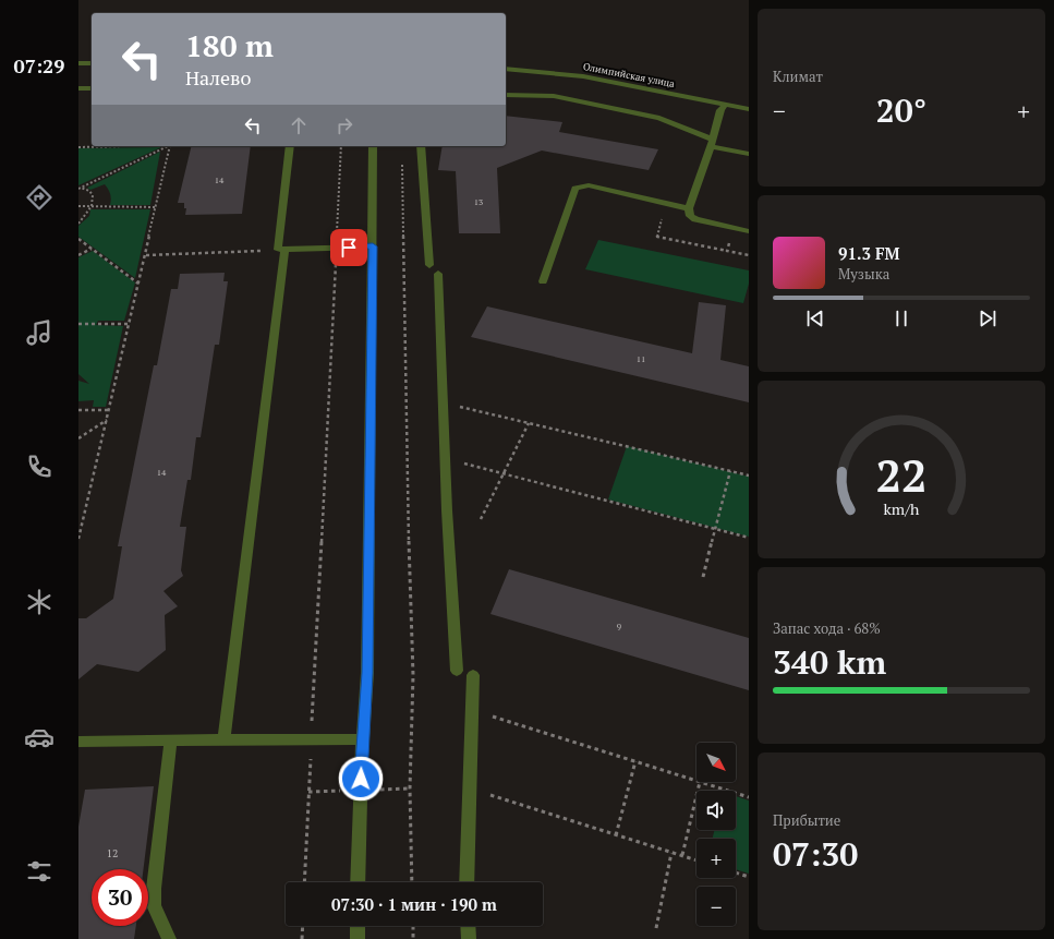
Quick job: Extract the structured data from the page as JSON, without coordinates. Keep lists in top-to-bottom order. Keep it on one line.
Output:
{"streets":{"street":["Олимпийская улица"]},"house_numbers":["14","13","11","14","9","12"],"north":"bottom right","page":{"tabs":"07:29","tile":["Климат",["Запас хода · 68%","340 km"],["Прибытие","07:30"]],"turn":["180 m","Налево"],"heat":["−","20°","+"],"song":["91.3 FM","Музыка"],"map_buttons":["+","−"],"limit":"30","trip":"07:30 · 1 мин · 190 m","gauge":["22","km/h"]}}
